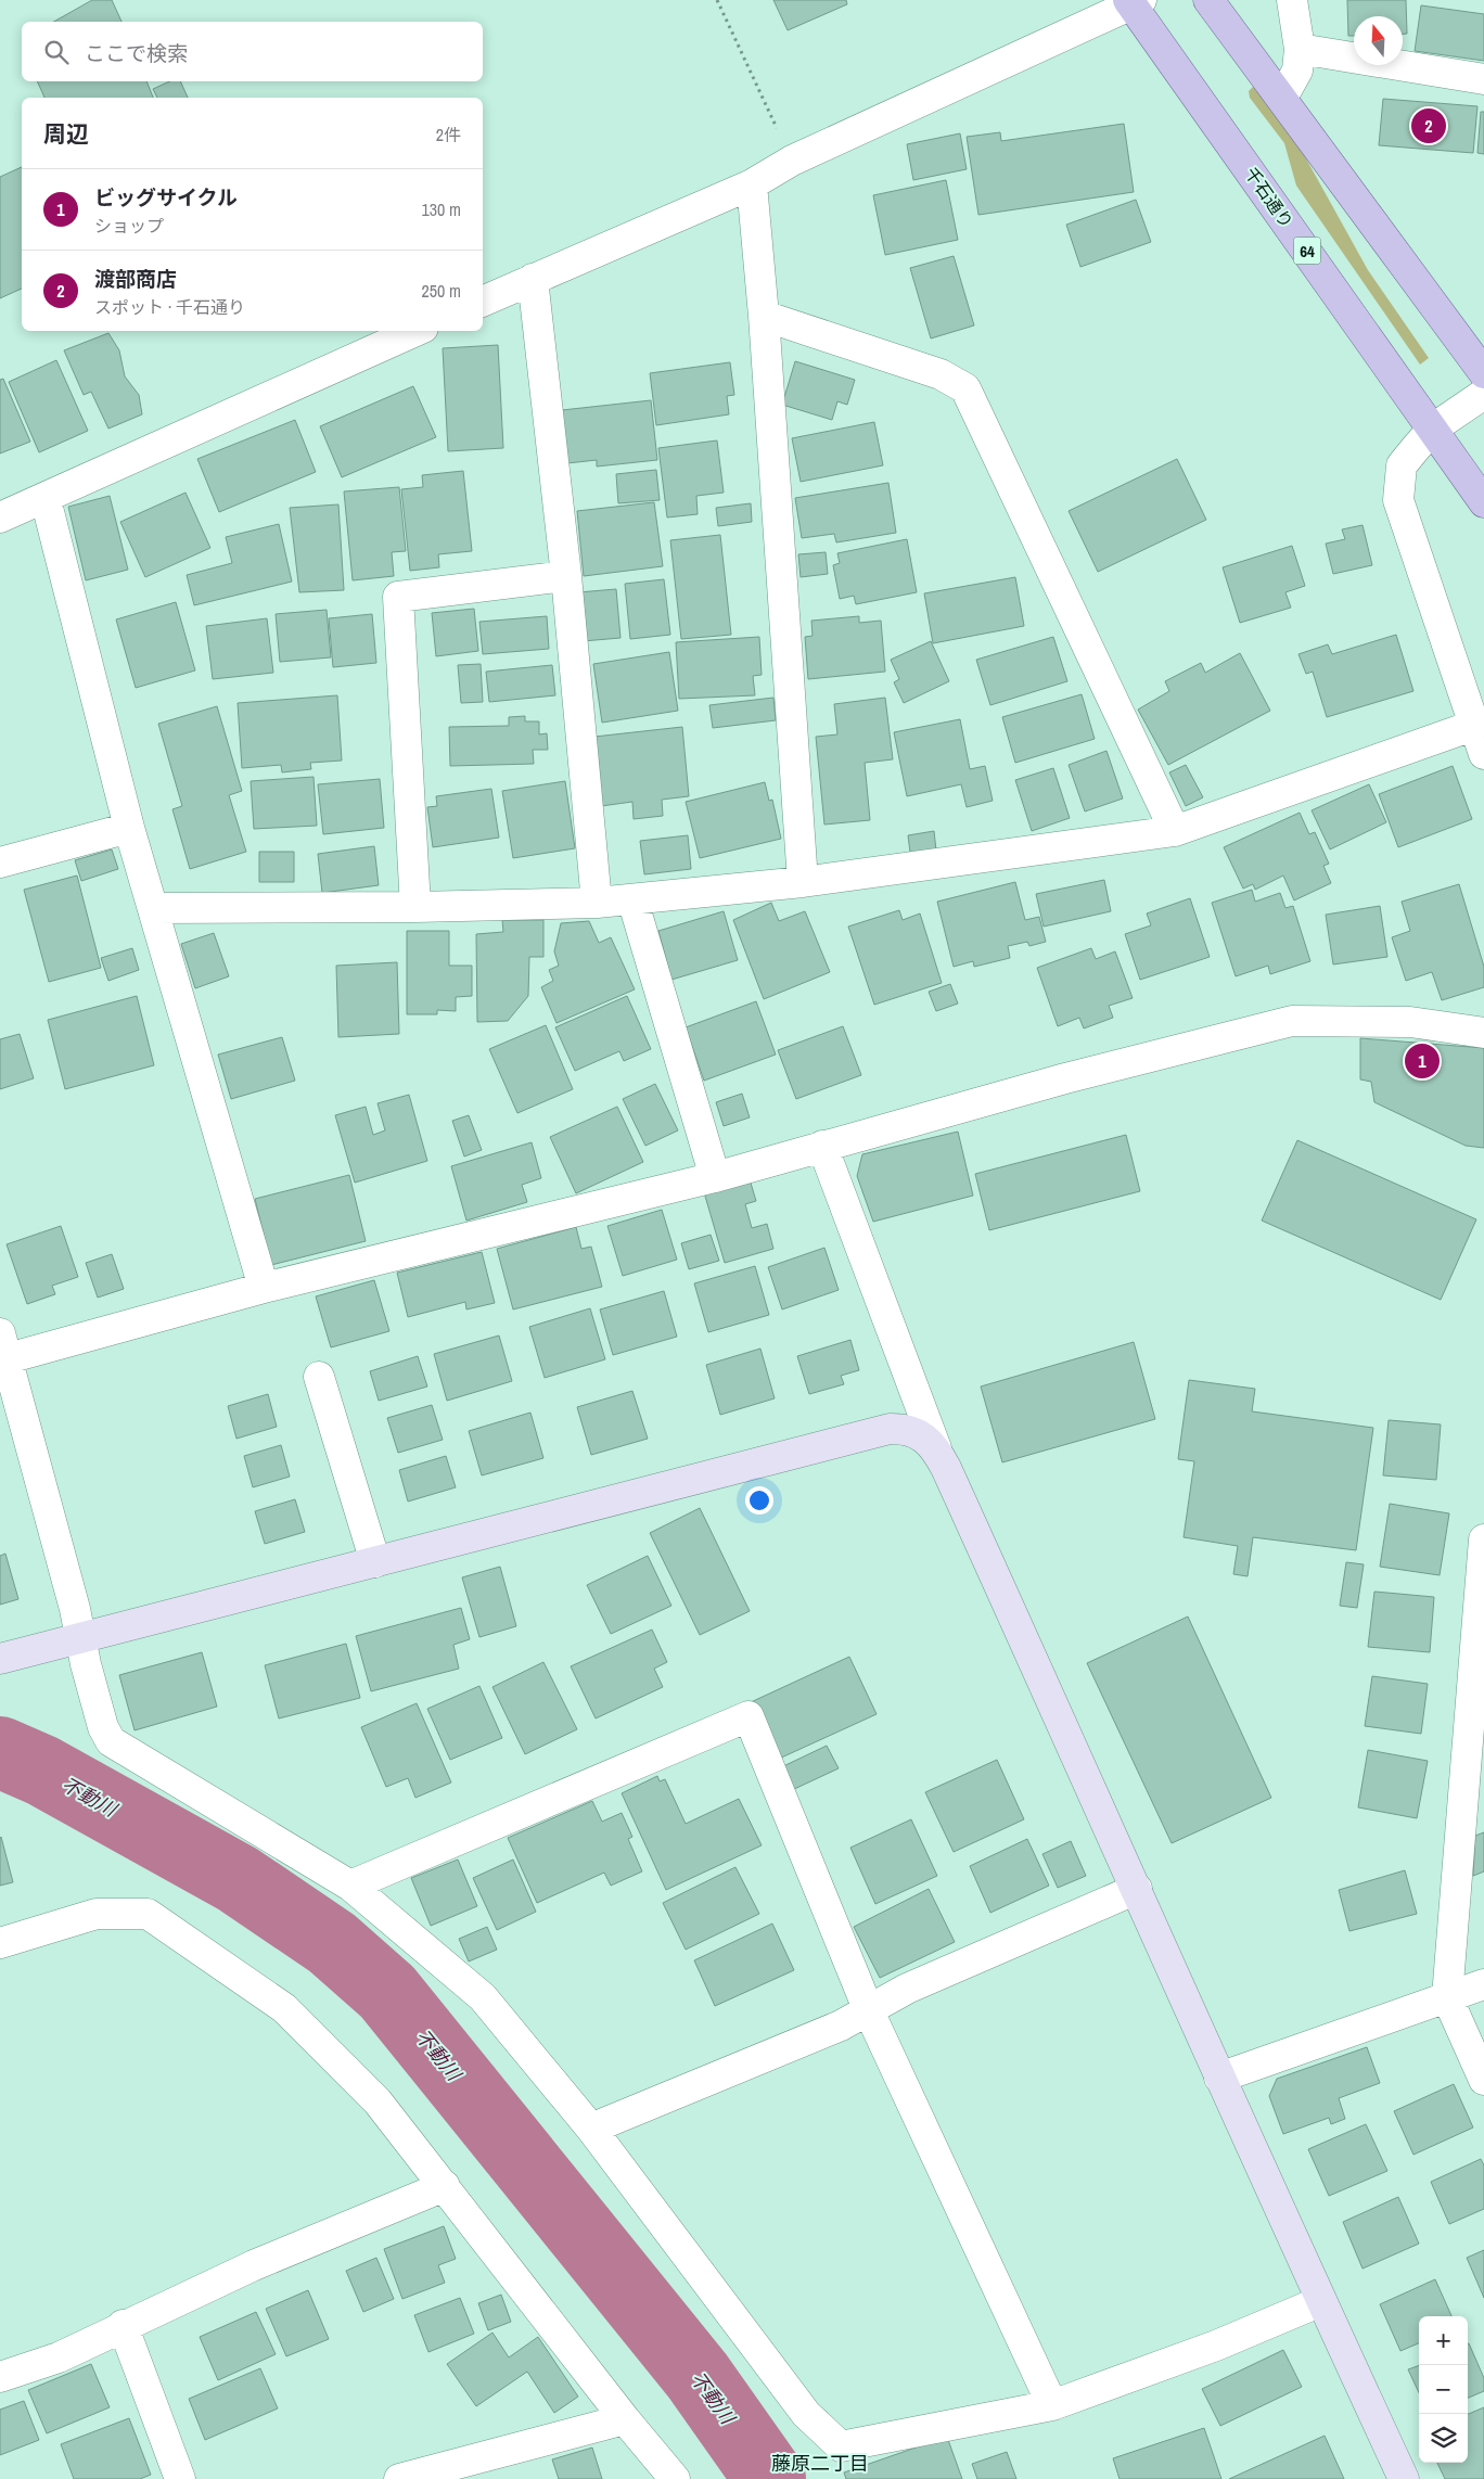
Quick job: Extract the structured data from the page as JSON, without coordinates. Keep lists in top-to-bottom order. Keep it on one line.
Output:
{"streets":{"main road":["千石通り","64"]},"districts":["藤原二丁目"],"water":["不動川"],"north":"top","page":{"search":"ここで検索","heading":["周辺","2件"],"pins":["2","1"],"list":[{"mark":"1","name":"ビッグサイクル","note":"ショップ","value":"130 m"},{"mark":"2","name":"渡部商店","note":"スポット · 千石通り","value":"250 m"}],"map_buttons":["+","−"]}}
